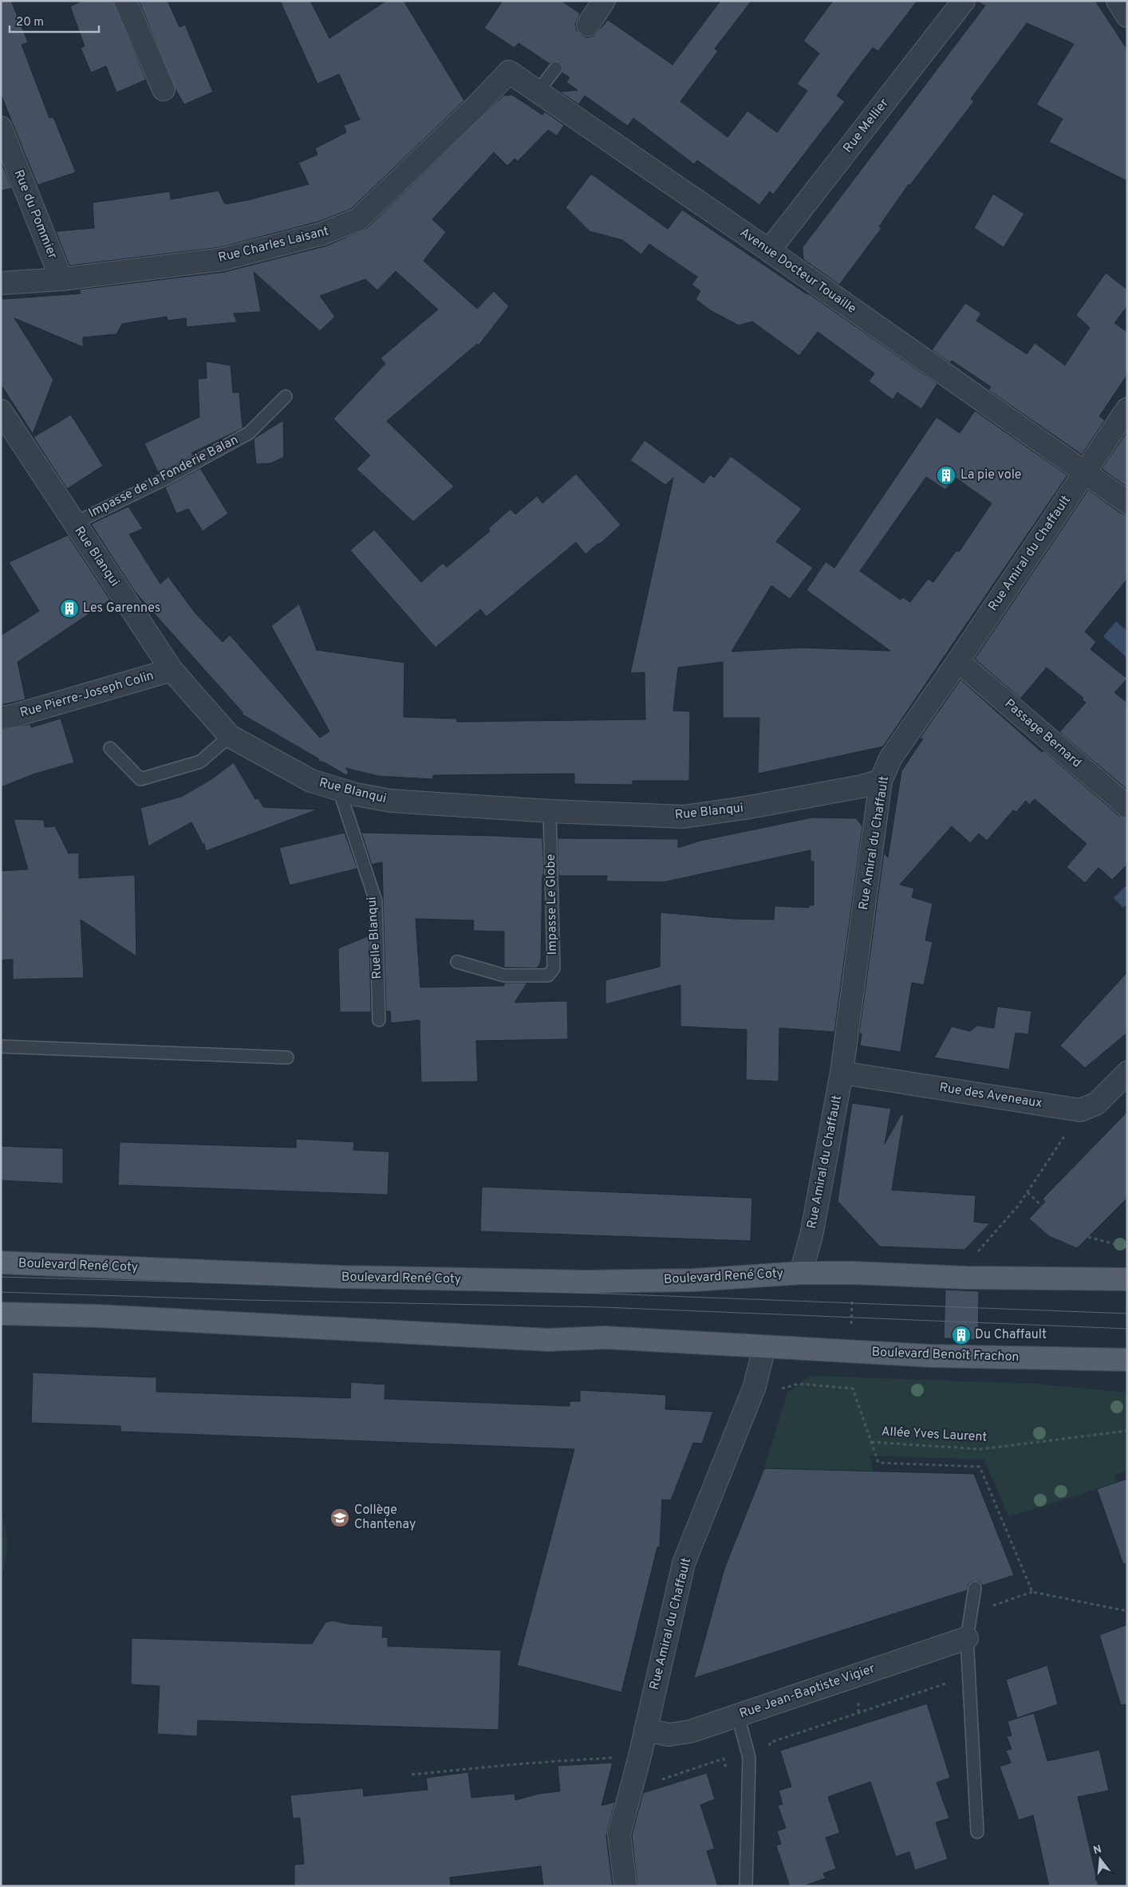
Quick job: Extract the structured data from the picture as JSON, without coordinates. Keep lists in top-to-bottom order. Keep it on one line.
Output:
{"streets":{"main road":["Boulevard René Coty","Boulevard Benoît Frachon"],"street":["Rue Mellier","Rue du Pommier","Rue Charles Laisant","Avenue Docteur Touaille","Rue Amiral du Chaffault","Rue Blanqui","Rue Pierre-Joseph Colin","Passage Bernard","Rue des Aveneaux","Rue Jean-Baptiste Vigier"],"lane":["Impasse de la Fonderie Balan","Impasse Le Globe","Ruelle Blanqui"],"path":["Allée Yves Laurent"]},"crossings":[["Rue Mellier","Avenue Docteur Touaille"],["Rue du Pommier","Rue Charles Laisant"],["Rue Charles Laisant","Avenue Docteur Touaille"],["Avenue Docteur Touaille","Rue Amiral du Chaffault"],["Impasse de la Fonderie Balan","Rue Blanqui"],["Rue Amiral du Chaffault","Rue Blanqui"],["Rue Amiral du Chaffault","Passage Bernard"],["Rue Amiral du Chaffault","Rue des Aveneaux"],["Rue Amiral du Chaffault","Boulevard René Coty"],["Rue Amiral du Chaffault","Boulevard Benoît Frachon"],["Rue Amiral du Chaffault","Allée Yves Laurent"],["Rue Amiral du Chaffault","Rue Jean-Baptiste Vigier"],["Rue Blanqui","Rue Pierre-Joseph Colin"],["Rue Blanqui","Impasse Le Globe"],["Rue Blanqui","Ruelle Blanqui"]],"places":{"building":["La pie vole","Les Garennes","Du Chaffault"],"school or university":["Collège Chantenay"]},"scale_bar":"20 m","north":"top"}
